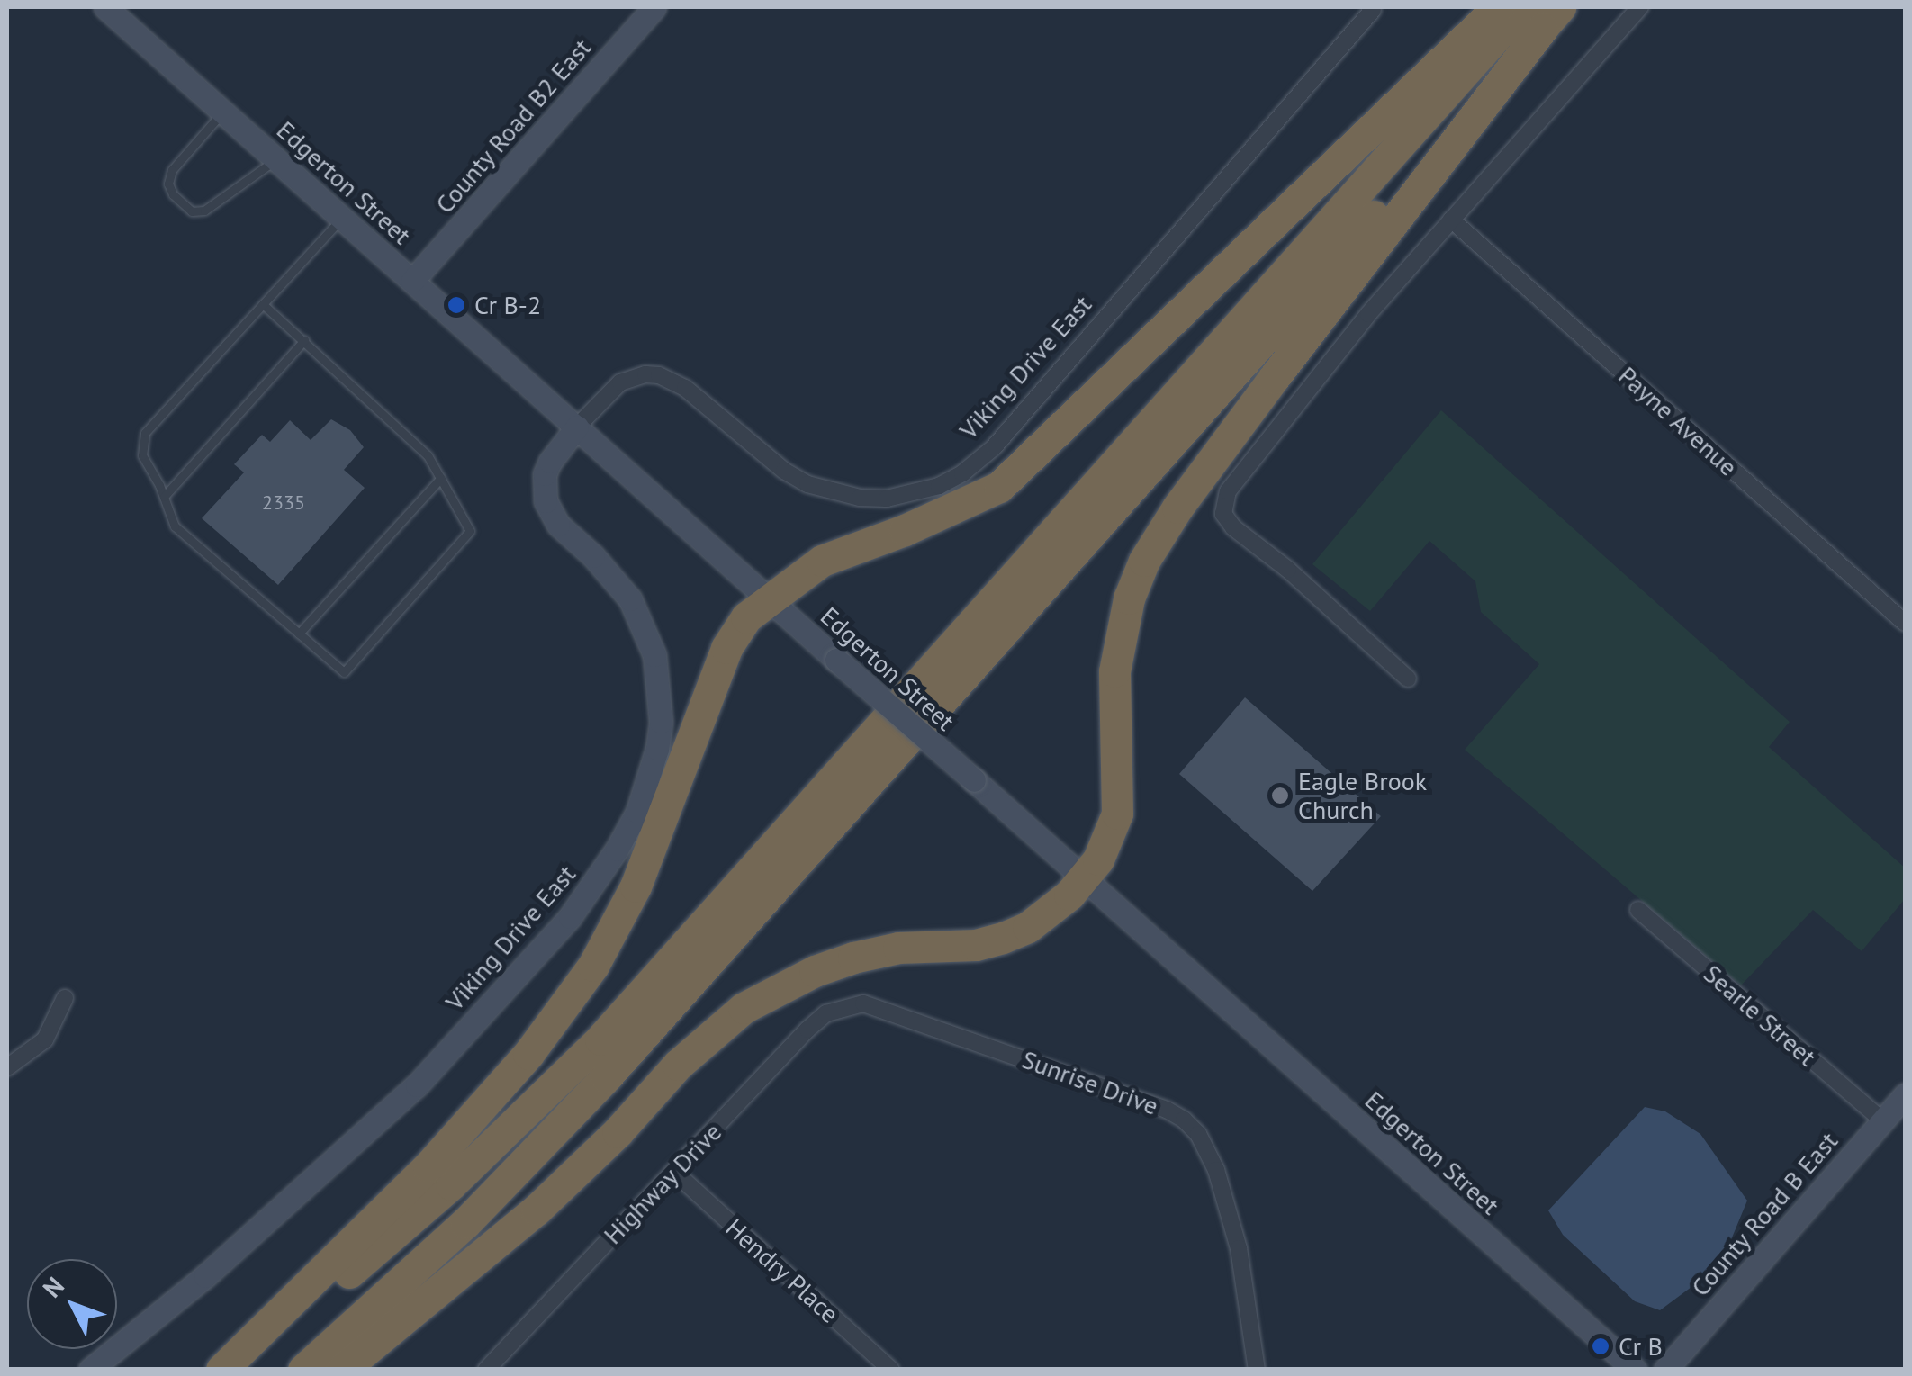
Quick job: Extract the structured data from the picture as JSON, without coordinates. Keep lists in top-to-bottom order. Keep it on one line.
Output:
{"streets":{"street":["County Road B2 East","Edgerton Street","Viking Drive East","Payne Avenue","Searle Street","Sunrise Drive","Highway Drive","County Road B East","Hendry Place"]},"crossings":[["County Road B2 East","Edgerton Street"],["Edgerton Street","Viking Drive East"],["Searle Street","County Road B East"],["Sunrise Drive","Highway Drive"],["Highway Drive","Hendry Place"]],"places":["Cr B-2","Eagle Brook Church","Cr B"],"house_numbers":["2335"],"north":"top left"}
